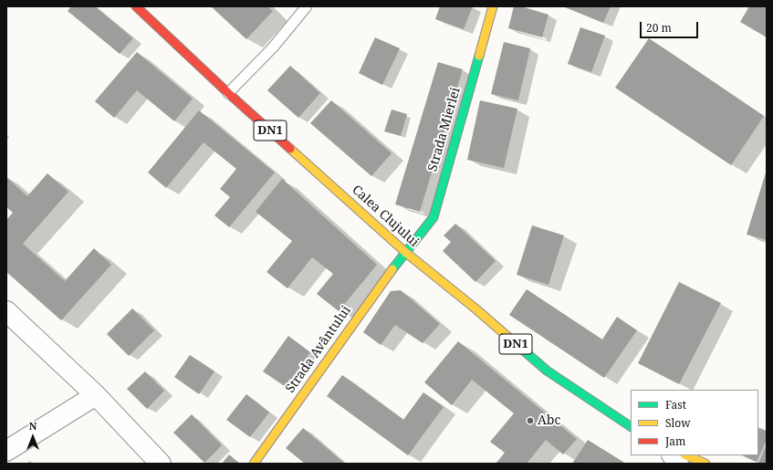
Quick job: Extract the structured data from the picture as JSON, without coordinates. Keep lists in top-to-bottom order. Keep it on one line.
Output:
{"streets":{"main road":["Strada Mierlei","DN1","Calea Clujului","Strada Avântului"]},"crossings":[["Strada Mierlei","Calea Clujului"],["Strada Mierlei","Strada Avântului"],["Calea Clujului","Strada Avântului"]],"places":["Abc"],"legend":["Fast","Slow","Jam"],"scale_bar":"20 m","north":"top"}
